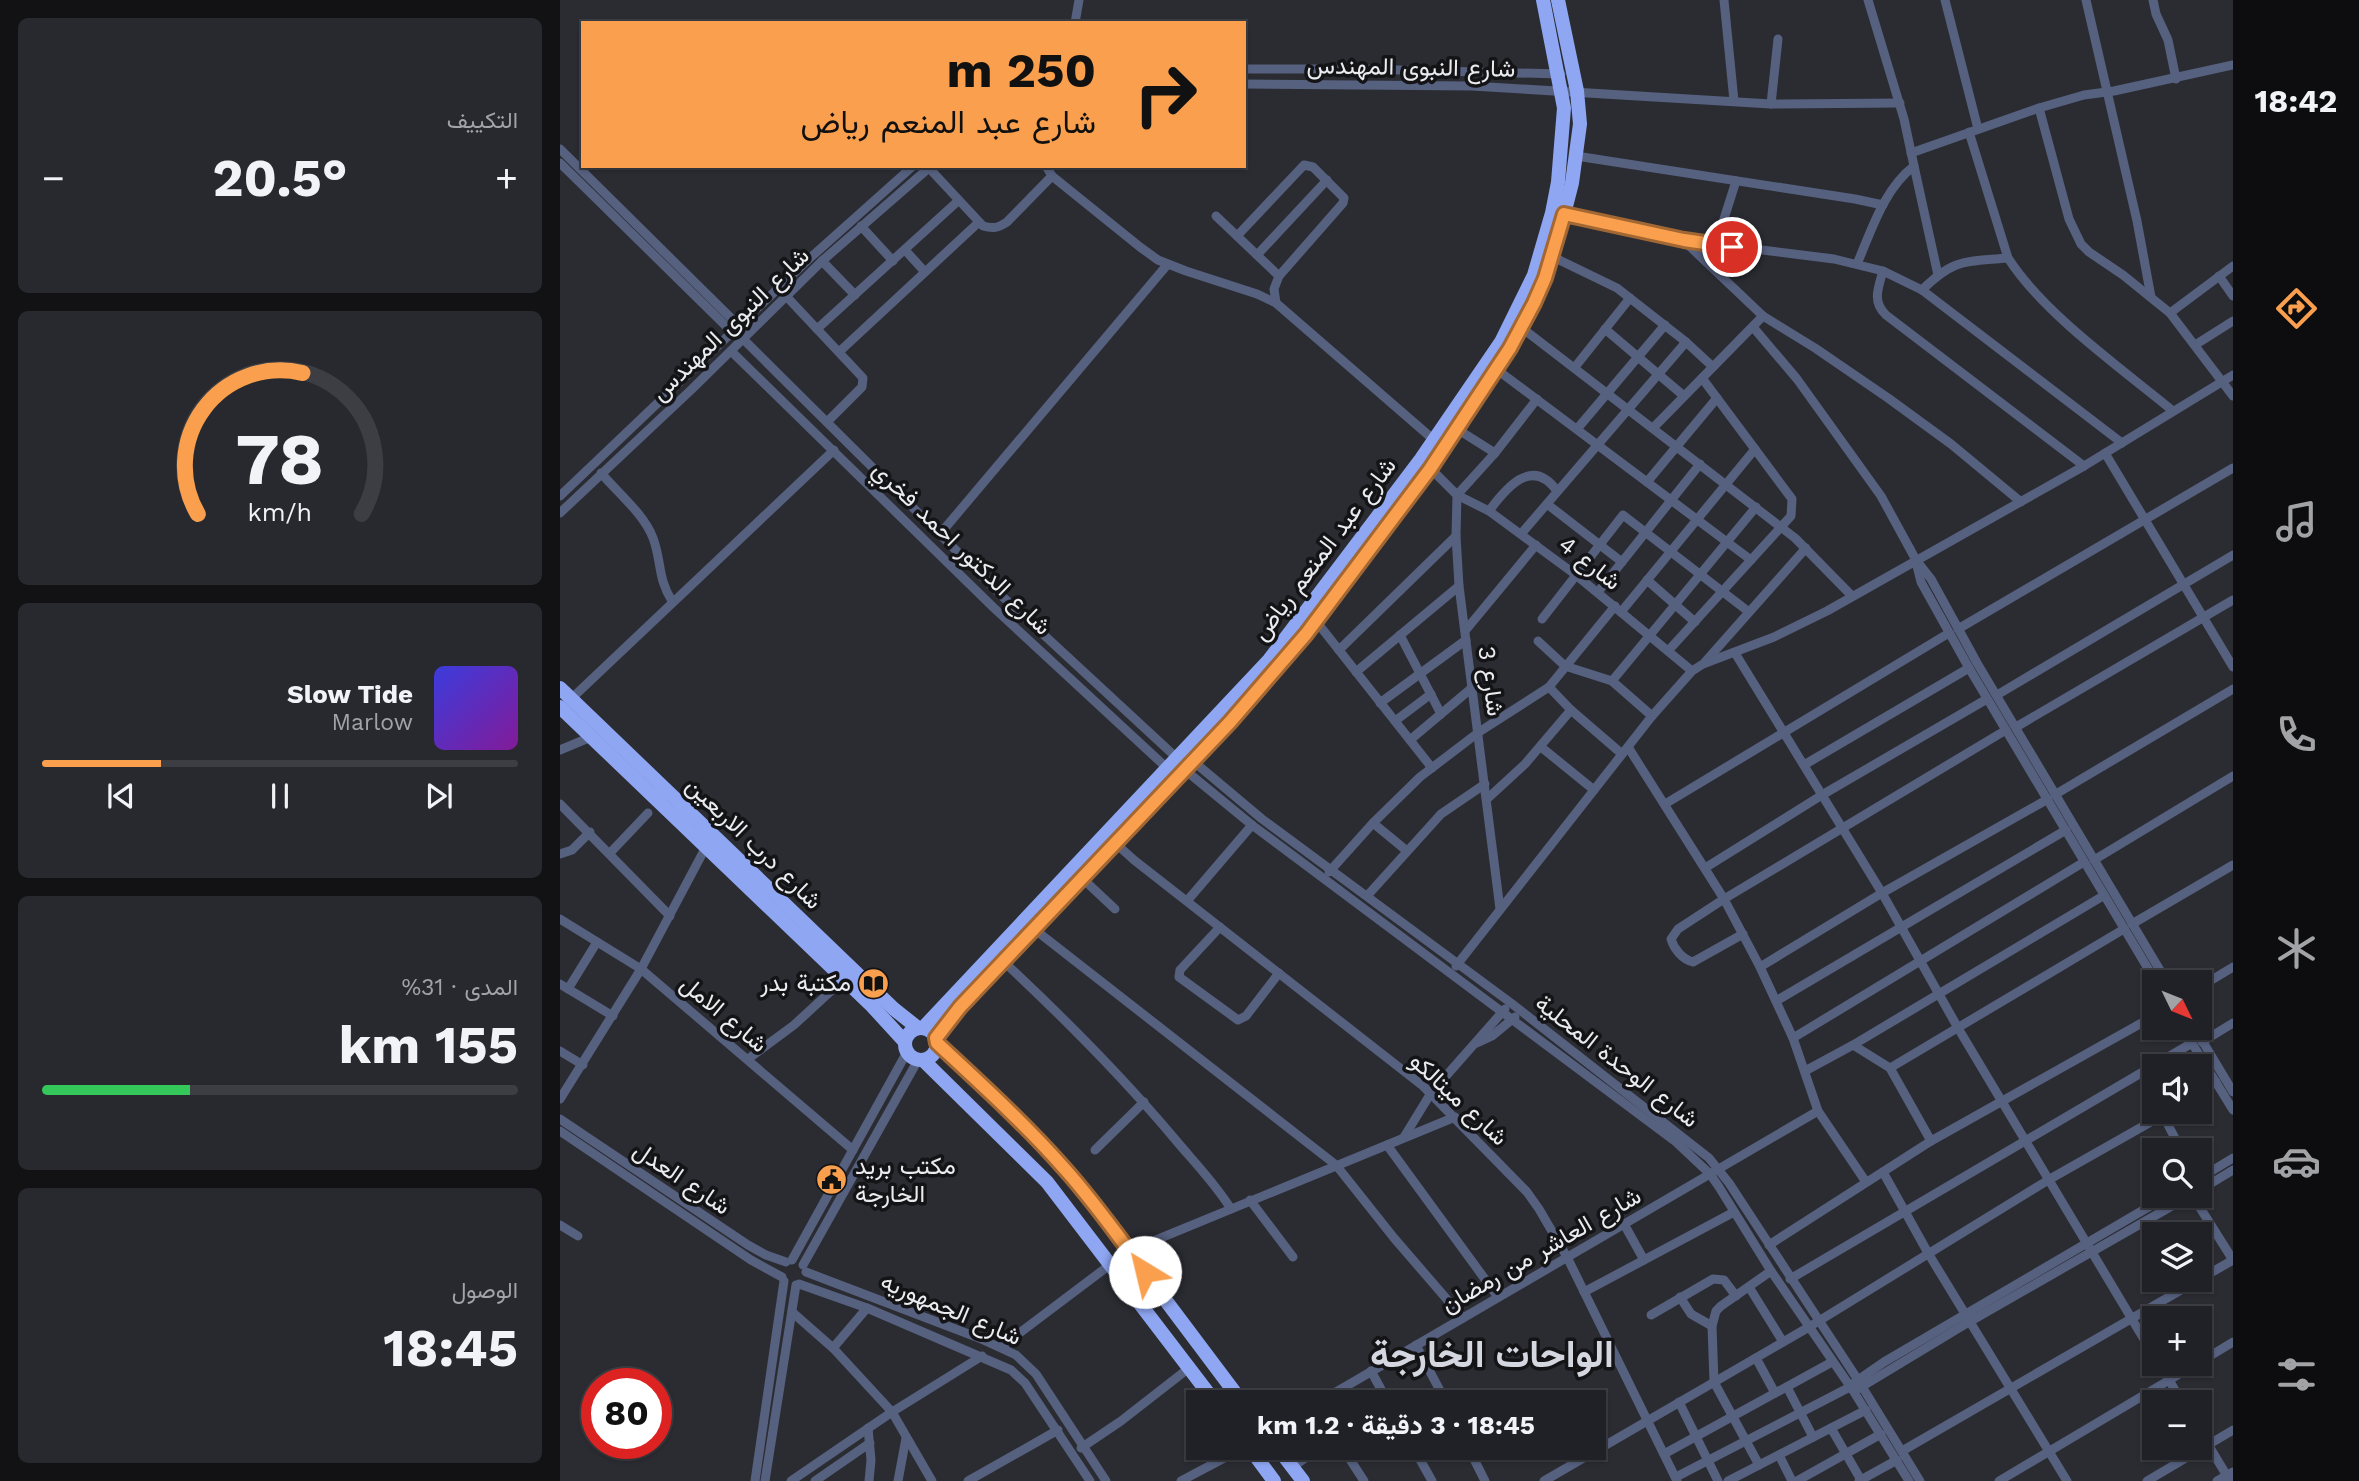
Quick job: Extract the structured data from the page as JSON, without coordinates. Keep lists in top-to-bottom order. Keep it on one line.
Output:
{"streets":{"highway":["شارع عبد المنعم رياض","شارع درب الاربعين"],"street":["شارع النبوى المهندس","شارع الدكتور احمد فخري","شارع 4","شارع 3","شارع الامل","شارع الوحدة المحلية","شارع ميتالكو","شارع العدل","شارع العاشر من رمضان","شارع الجمهوريه"]},"crossings":[["شارع النبوى المهندس","شارع الدكتور احمد فخري"],["شارع النبوى المهندس","شارع عبد المنعم رياض"],["شارع الدكتور احمد فخري","شارع عبد المنعم رياض"],["شارع الدكتور احمد فخري","شارع الوحدة المحلية"],["شارع عبد المنعم رياض","شارع درب الاربعين"],["شارع عبد المنعم رياض","شارع الوحدة المحلية"],["شارع عبد المنعم رياض","شارع ميتالكو"],["شارع 4","شارع 3"],["شارع الوحدة المحلية","شارع العاشر من رمضان"],["شارع ميتالكو","شارع العاشر من رمضان"],["شارع العدل","شارع الجمهوريه"]],"districts":["الواحات الخارجة"],"places":{"library":["مكتبة بدر"],"public building":["مكتب بريد الخارجة"]},"north":"bottom right","page":{"tabs":"18:42","tile":["التكييف",["المدى · 31%","155 km"],["الوصول","18:45"]],"turn":["250 m","شارع عبد المنعم رياض"],"heat":["−","20.5°","+"],"song":["Slow Tide","Marlow"],"map_buttons":["+","−"],"limit":"80","trip":"18:45 · 3 دقيقة · 1.2 km","gauge":["78","km/h"]}}
